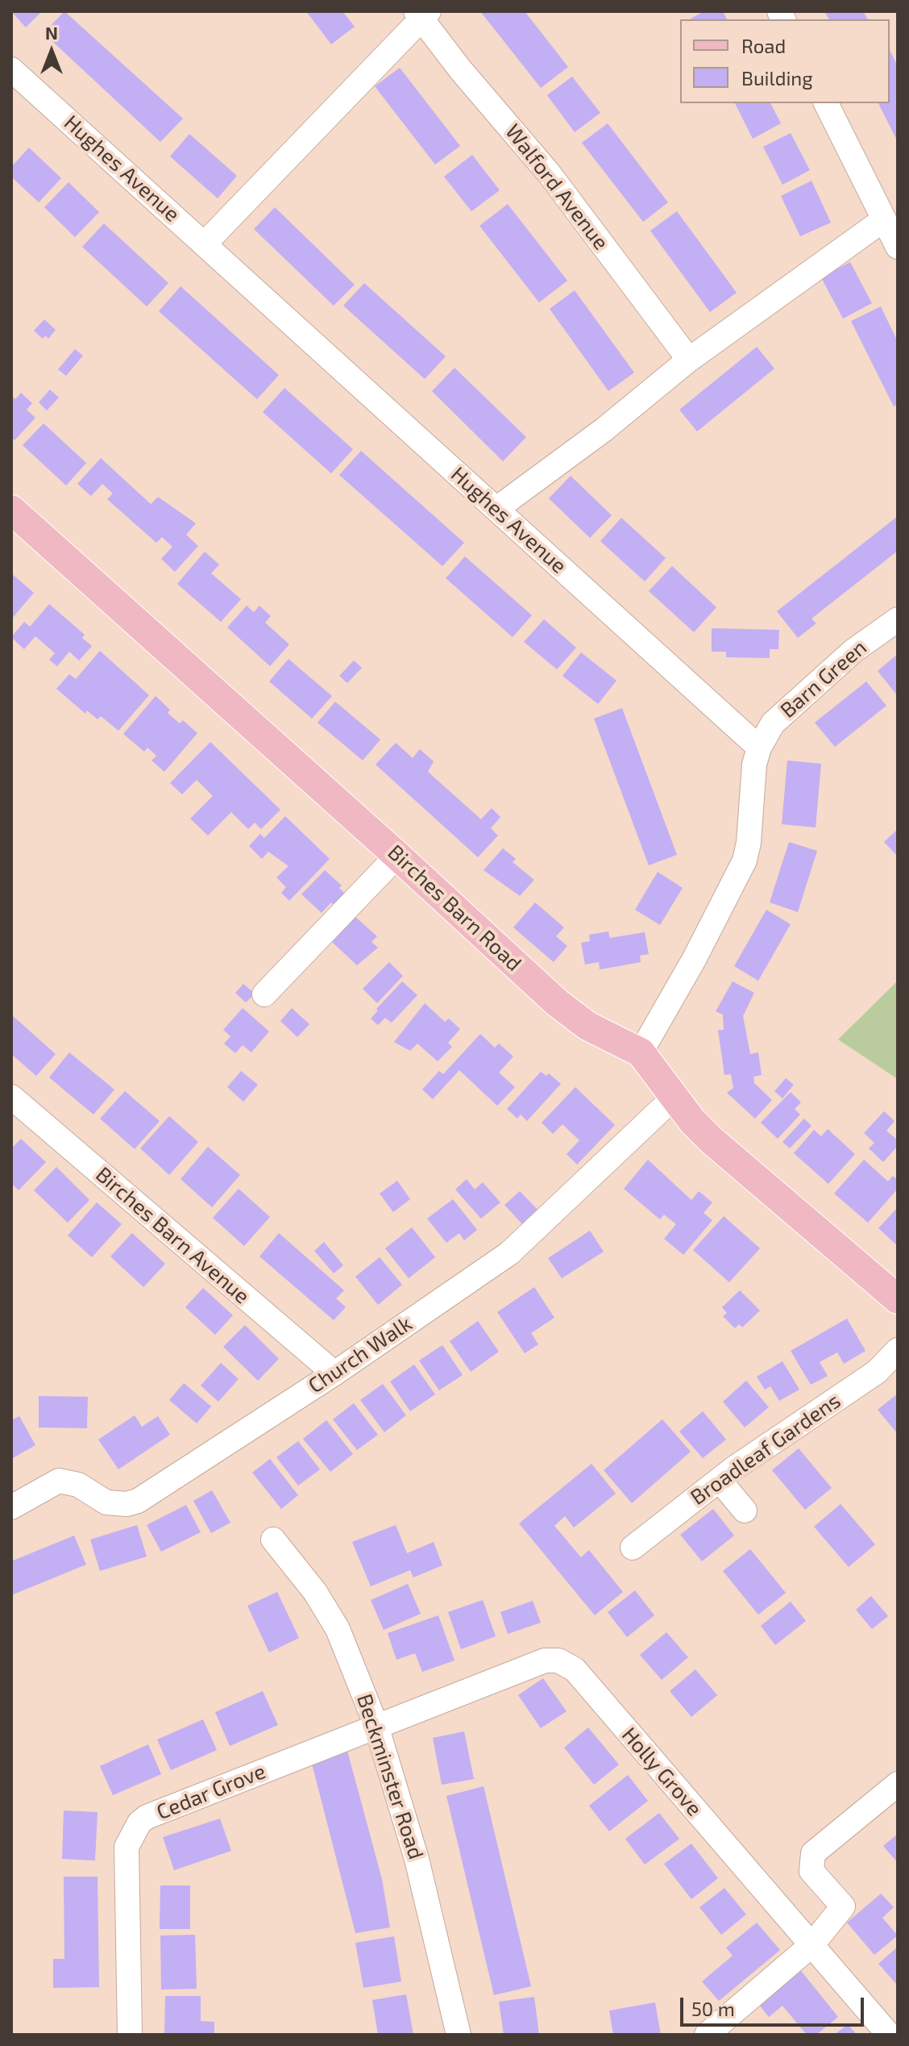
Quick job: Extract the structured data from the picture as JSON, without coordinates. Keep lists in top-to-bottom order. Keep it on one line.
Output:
{"streets":{"main road":["Birches Barn Road"],"street":["Hughes Avenue","Walford Avenue","Barn Green","Birches Barn Avenue","Church Walk","Broadleaf Gardens","Holly Grove","Beckminster Road","Cedar Grove"]},"crossings":[["Hughes Avenue","Walford Avenue"],["Hughes Avenue","Barn Green"],["Birches Barn Road","Church Walk"],["Birches Barn Avenue","Church Walk"],["Holly Grove","Beckminster Road"],["Holly Grove","Cedar Grove"],["Beckminster Road","Cedar Grove"]],"legend":["Road","Building"],"scale_bar":"50 m","north":"top"}
